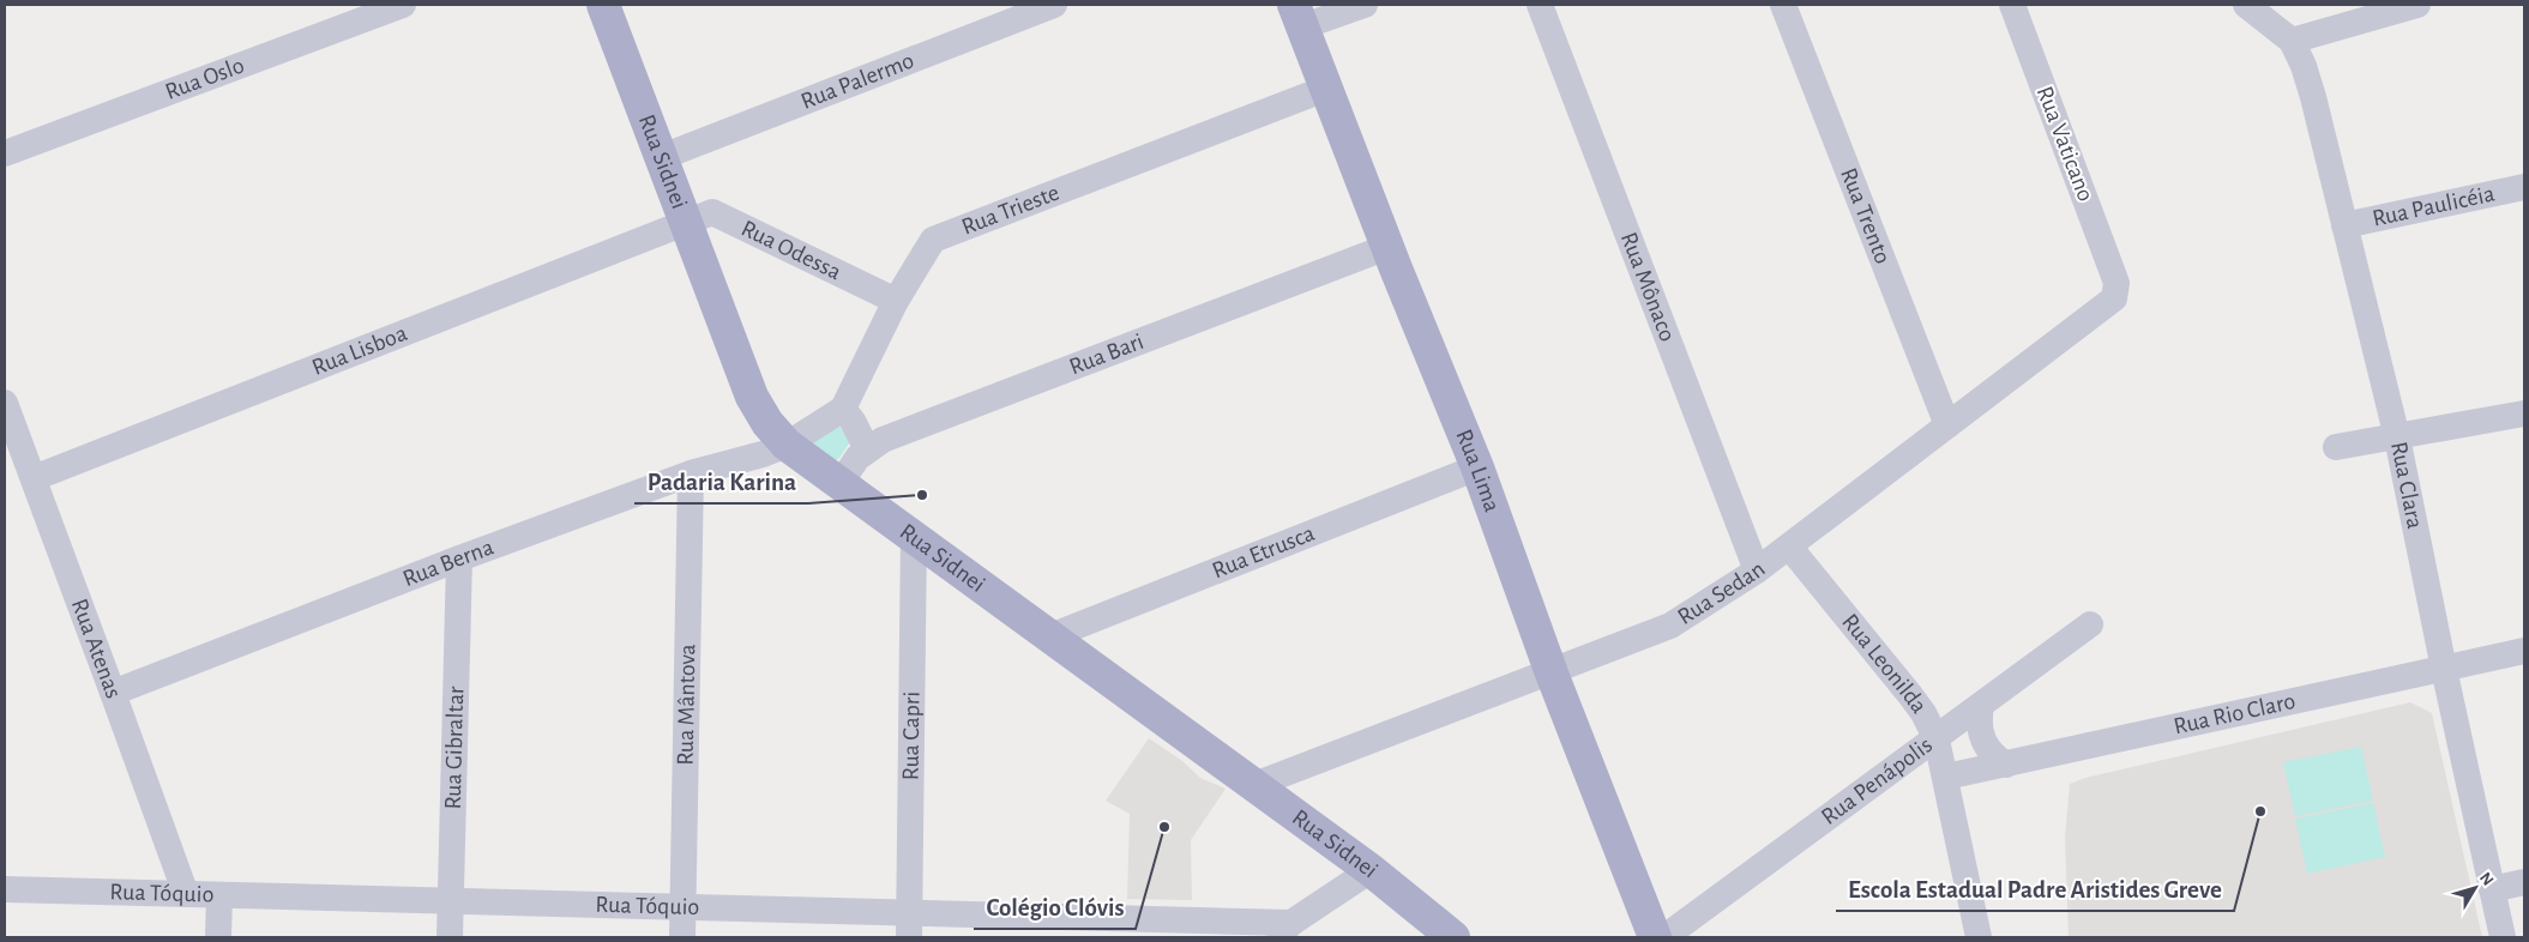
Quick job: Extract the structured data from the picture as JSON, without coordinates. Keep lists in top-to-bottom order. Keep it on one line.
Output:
{"streets":{"main road":["Rua Sidnei","Rua Lima"],"street":["Rua Oslo","Rua Palermo","Rua Vaticano","Rua Paulicéia","Rua Trieste","Rua Trento","Rua Odessa","Rua Mônaco","Rua Lisboa","Rua Bari","Rua Clara","Rua Etrusca","Rua Berna","Rua Sedan","Rua Atenas","Rua Leonilda","Rua Mântova","Rua Rio Claro","Rua Capri","Rua Gibraltar","Rua Penápolis","Rua Tóquio"]},"crossings":[["Rua Palermo","Rua Sidnei"],["Rua Vaticano","Rua Sedan"],["Rua Sidnei","Rua Odessa"],["Rua Sidnei","Rua Lisboa"],["Rua Sidnei","Rua Bari"],["Rua Sidnei","Rua Etrusca"],["Rua Sidnei","Rua Berna"],["Rua Sidnei","Rua Sedan"],["Rua Sidnei","Rua Capri"],["Rua Paulicéia","Rua Clara"],["Rua Trieste","Rua Odessa"],["Rua Trieste","Rua Lima"],["Rua Trento","Rua Sedan"],["Rua Odessa","Rua Lisboa"],["Rua Mônaco","Rua Sedan"],["Rua Lisboa","Rua Atenas"],["Rua Bari","Rua Lima"],["Rua Lima","Rua Etrusca"],["Rua Lima","Rua Sedan"],["Rua Clara","Rua Rio Claro"],["Rua Berna","Rua Atenas"],["Rua Berna","Rua Mântova"],["Rua Berna","Rua Gibraltar"],["Rua Sedan","Rua Leonilda"],["Rua Atenas","Rua Tóquio"],["Rua Leonilda","Rua Rio Claro"],["Rua Leonilda","Rua Penápolis"],["Rua Mântova","Rua Tóquio"],["Rua Capri","Rua Tóquio"],["Rua Gibraltar","Rua Tóquio"]],"places":["Padaria Karina","Escola Estadual Padre Aristides Greve","Colégio Clóvis"],"north":"top right"}
